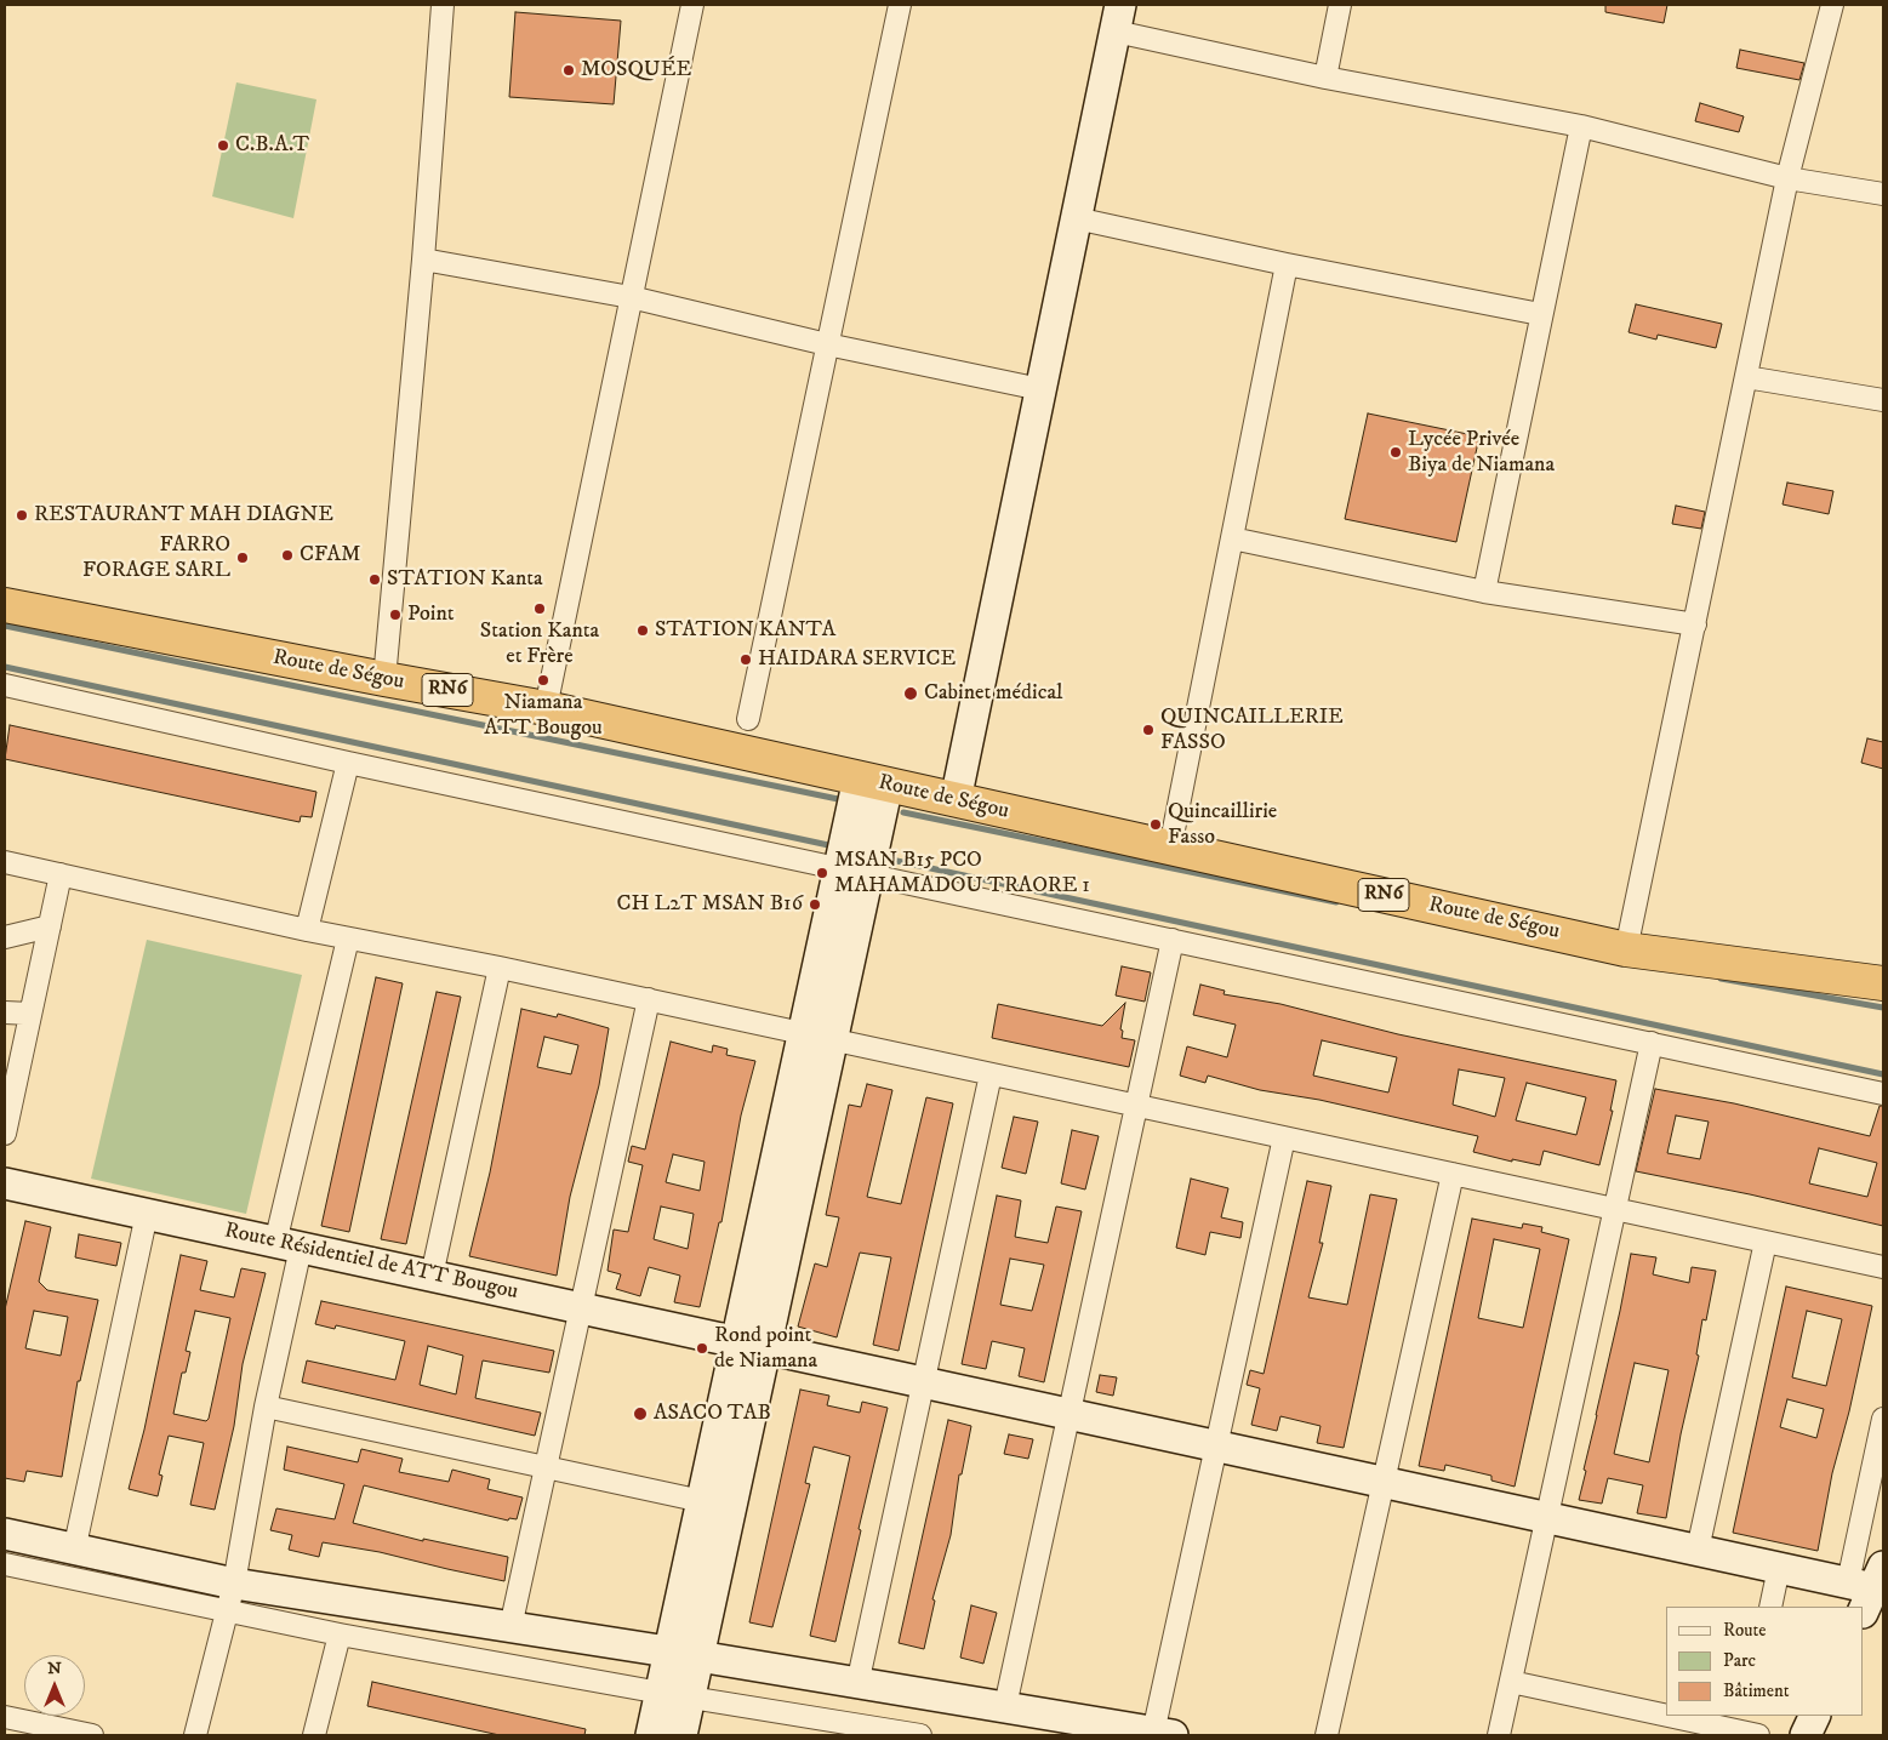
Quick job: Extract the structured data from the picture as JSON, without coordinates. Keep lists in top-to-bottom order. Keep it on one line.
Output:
{"streets":{"highway":["Route de Ségou","RN6"],"street":["Route Résidentiel de ATT Bougou"]},"places":["MOSQUÉE","C.B.A.T","Lycée Privée Biya de Niamana","RESTAURANT MAH DIAGNE","CFAM","FARRO FORAGE SARL","STATION Kanta","Station Kanta et Frère","Point","STATION KANTA","HAIDARA SERVICE","Niamana ATT Bougou","Cabinet médical","QUINCAILLERIE FASSO","Quincaillirie Fasso","MSAN B15 PCO MAHAMADOU TRAORE 1","CH L2T MSAN B16","Rond point de Niamana","ASACO TAB"],"legend":["Route","Parc","Bâtiment"],"north":"top"}
